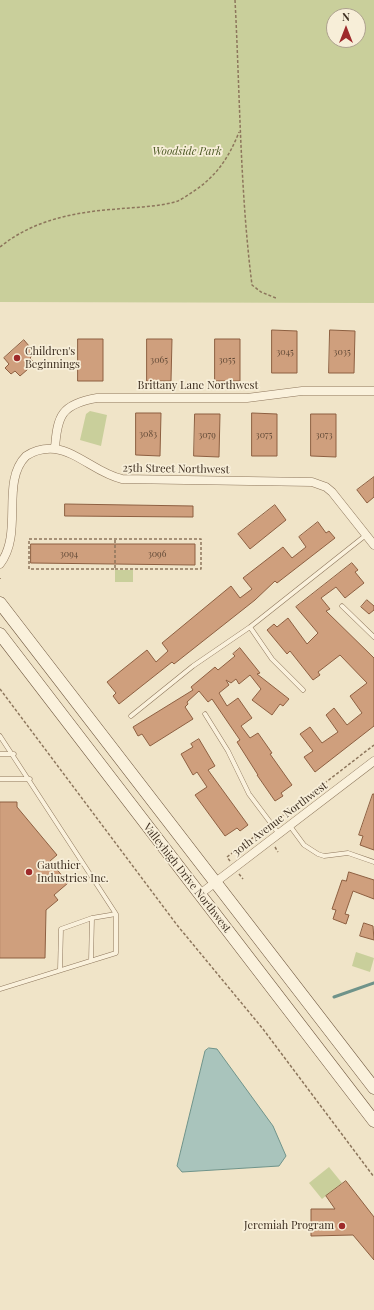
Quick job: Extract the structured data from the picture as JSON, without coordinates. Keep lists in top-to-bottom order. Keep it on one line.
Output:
{"streets":{"main road":["Valleyhigh Drive Northwest"],"street":["Brittany Lane Northwest","25th Street Northwest","30th Avenue Northwest"]},"crossings":[["Brittany Lane Northwest","25th Street Northwest"],["30th Avenue Northwest","Valleyhigh Drive Northwest"]],"parks":["Woodside Park"],"places":["Children's Beginnings","Gauthier Industries Inc.","Jeremiah Program"],"house_numbers":["3045","3035","3065","3055","3083","3079","3075","3073","3094","3096"],"north":"top"}
